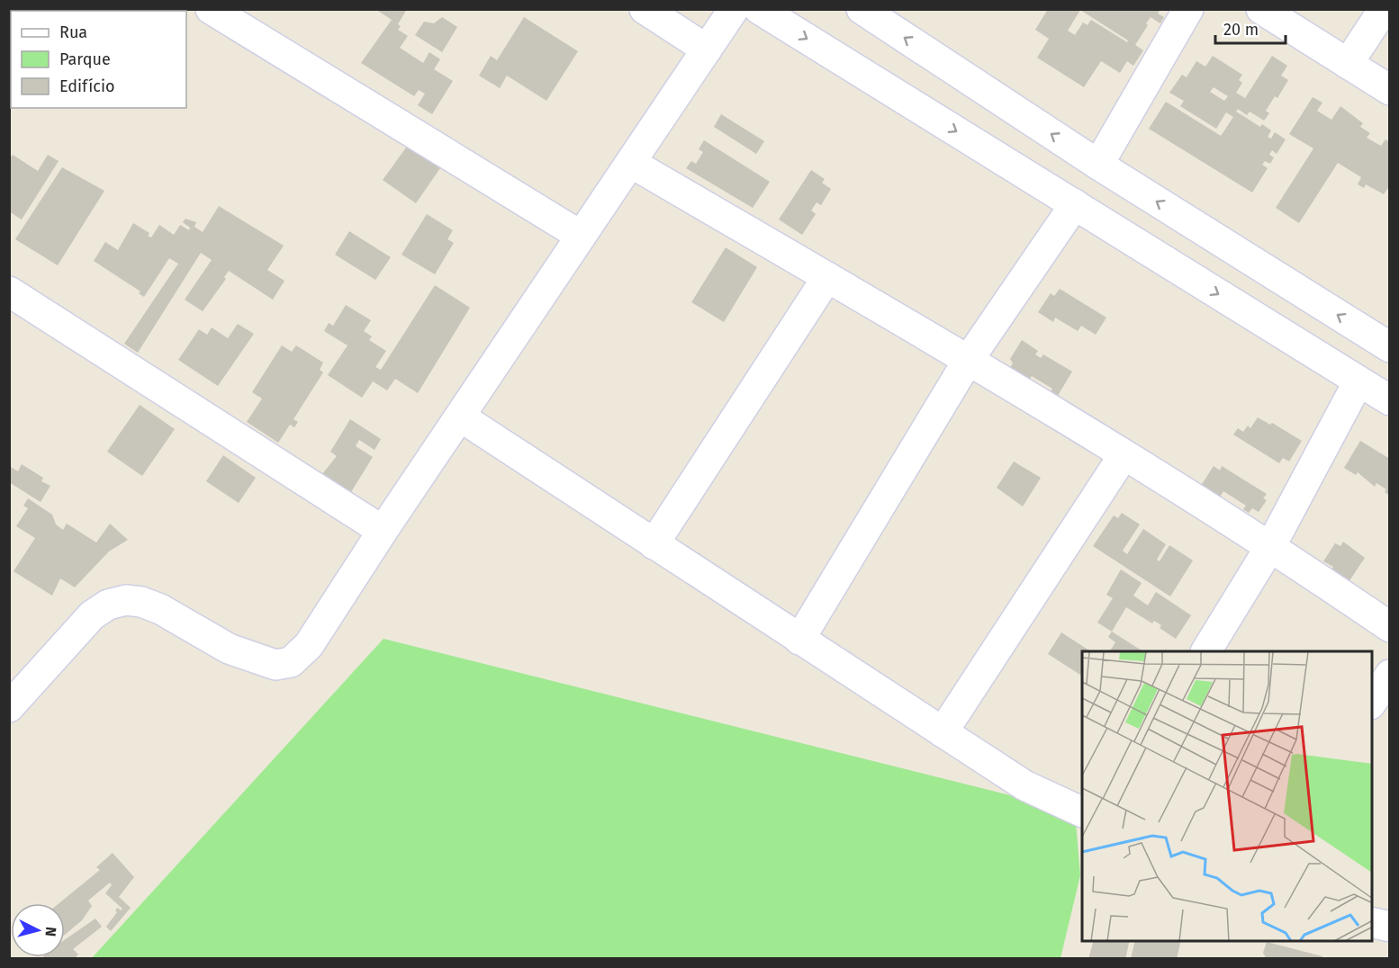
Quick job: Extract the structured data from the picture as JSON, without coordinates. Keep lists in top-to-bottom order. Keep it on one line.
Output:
{"legend":["Rua","Parque","Edifício"],"scale_bar":"20 m","north":"right"}
